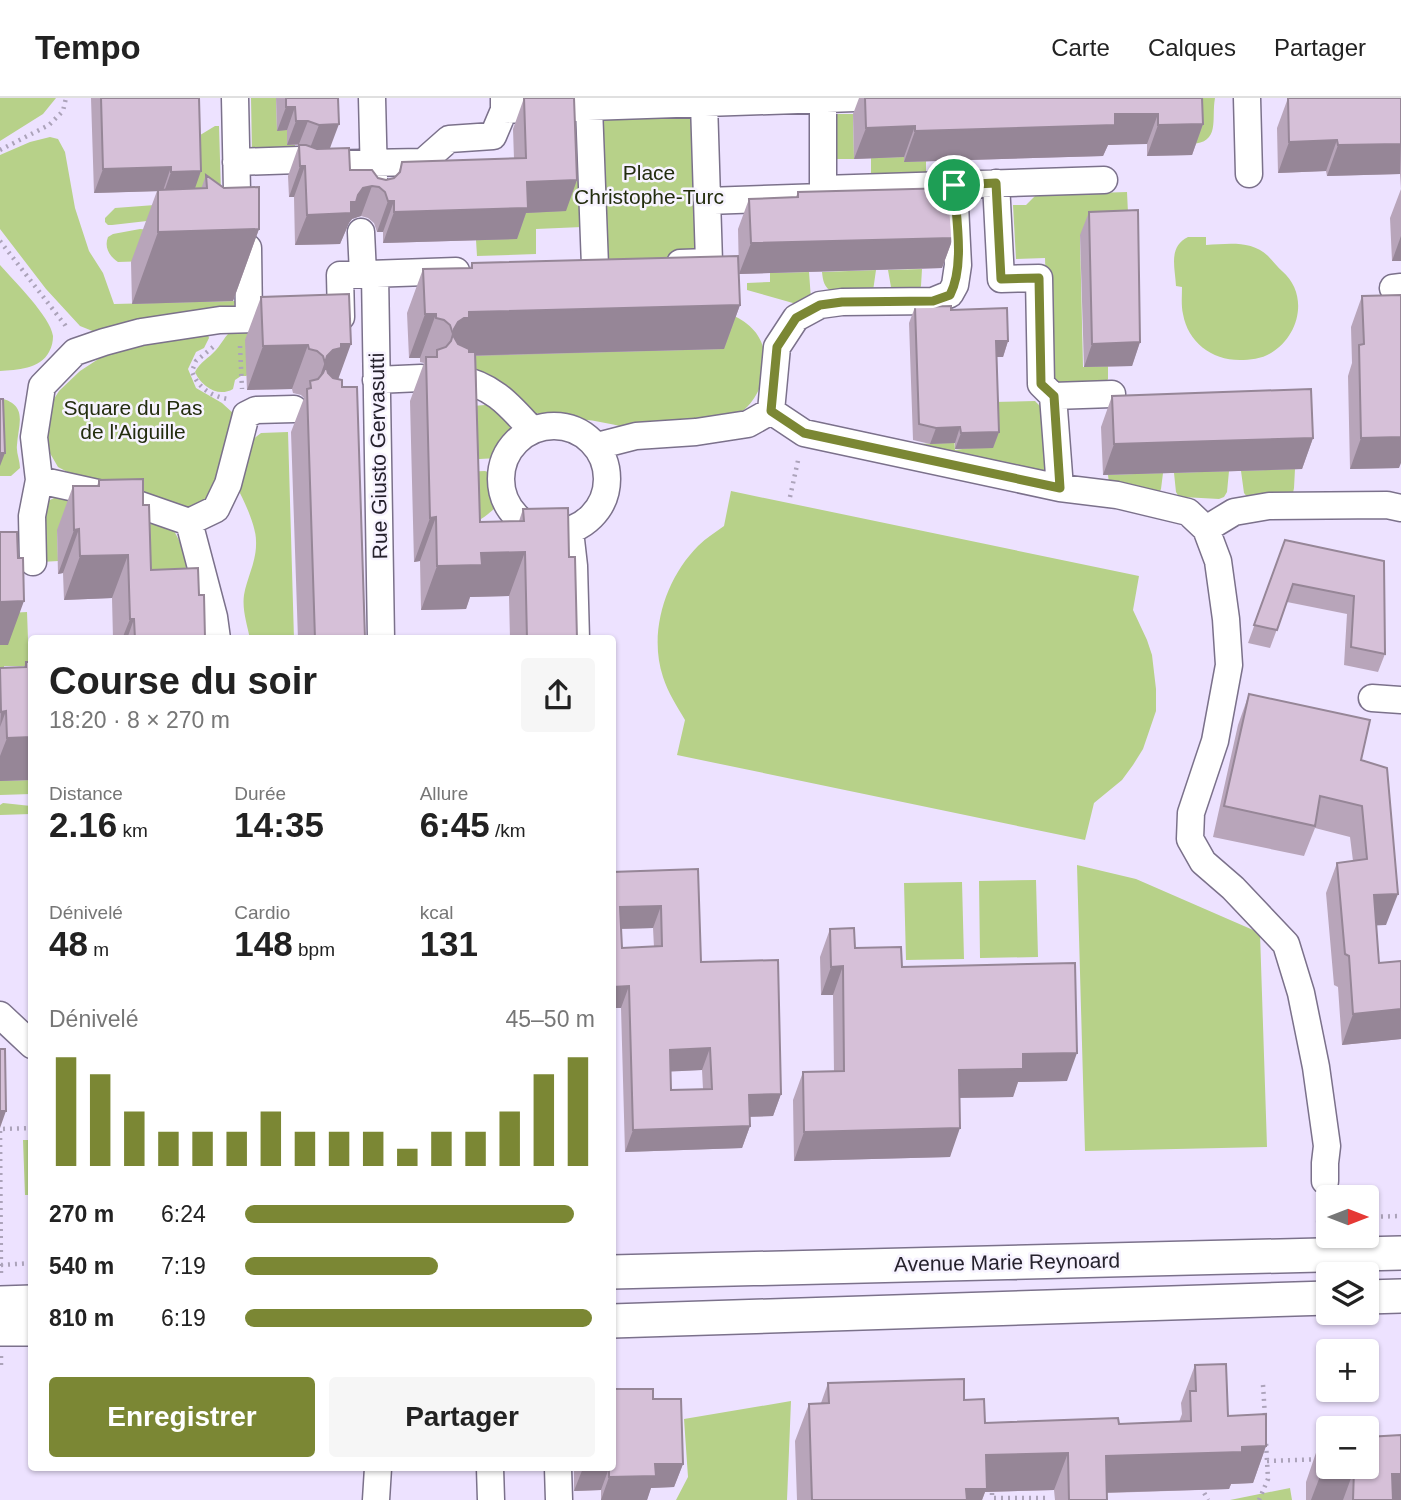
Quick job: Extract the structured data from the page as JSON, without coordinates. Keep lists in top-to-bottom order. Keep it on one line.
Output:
{"streets":{"main road":["Avenue Marie Reynoard"],"street":["Rue Giusto Gervasutti"]},"parks":["Place Christophe-Turc","Square du Pas de l'Aiguille"],"north":"right","page":{"header":"Tempo","nav":["Carte","Calques","Partager"],"heading":["Course du soir","18:20 · 8 × 270 m"],"stats":[["Distance","2.16 km"],["Durée","14:35"],["Allure","6:45 /km"],["Dénivelé","48 m"],["Cardio","148 bpm"],["kcal","131"]],"chart":["Dénivelé","45–50 m"],"map_buttons":["+","−"],"list":[{"name":"270 m","note":"6:24"},{"name":"540 m","note":"7:19"},{"name":"810 m","note":"6:19"}],"buttons":["Enregistrer","Partager"]}}
